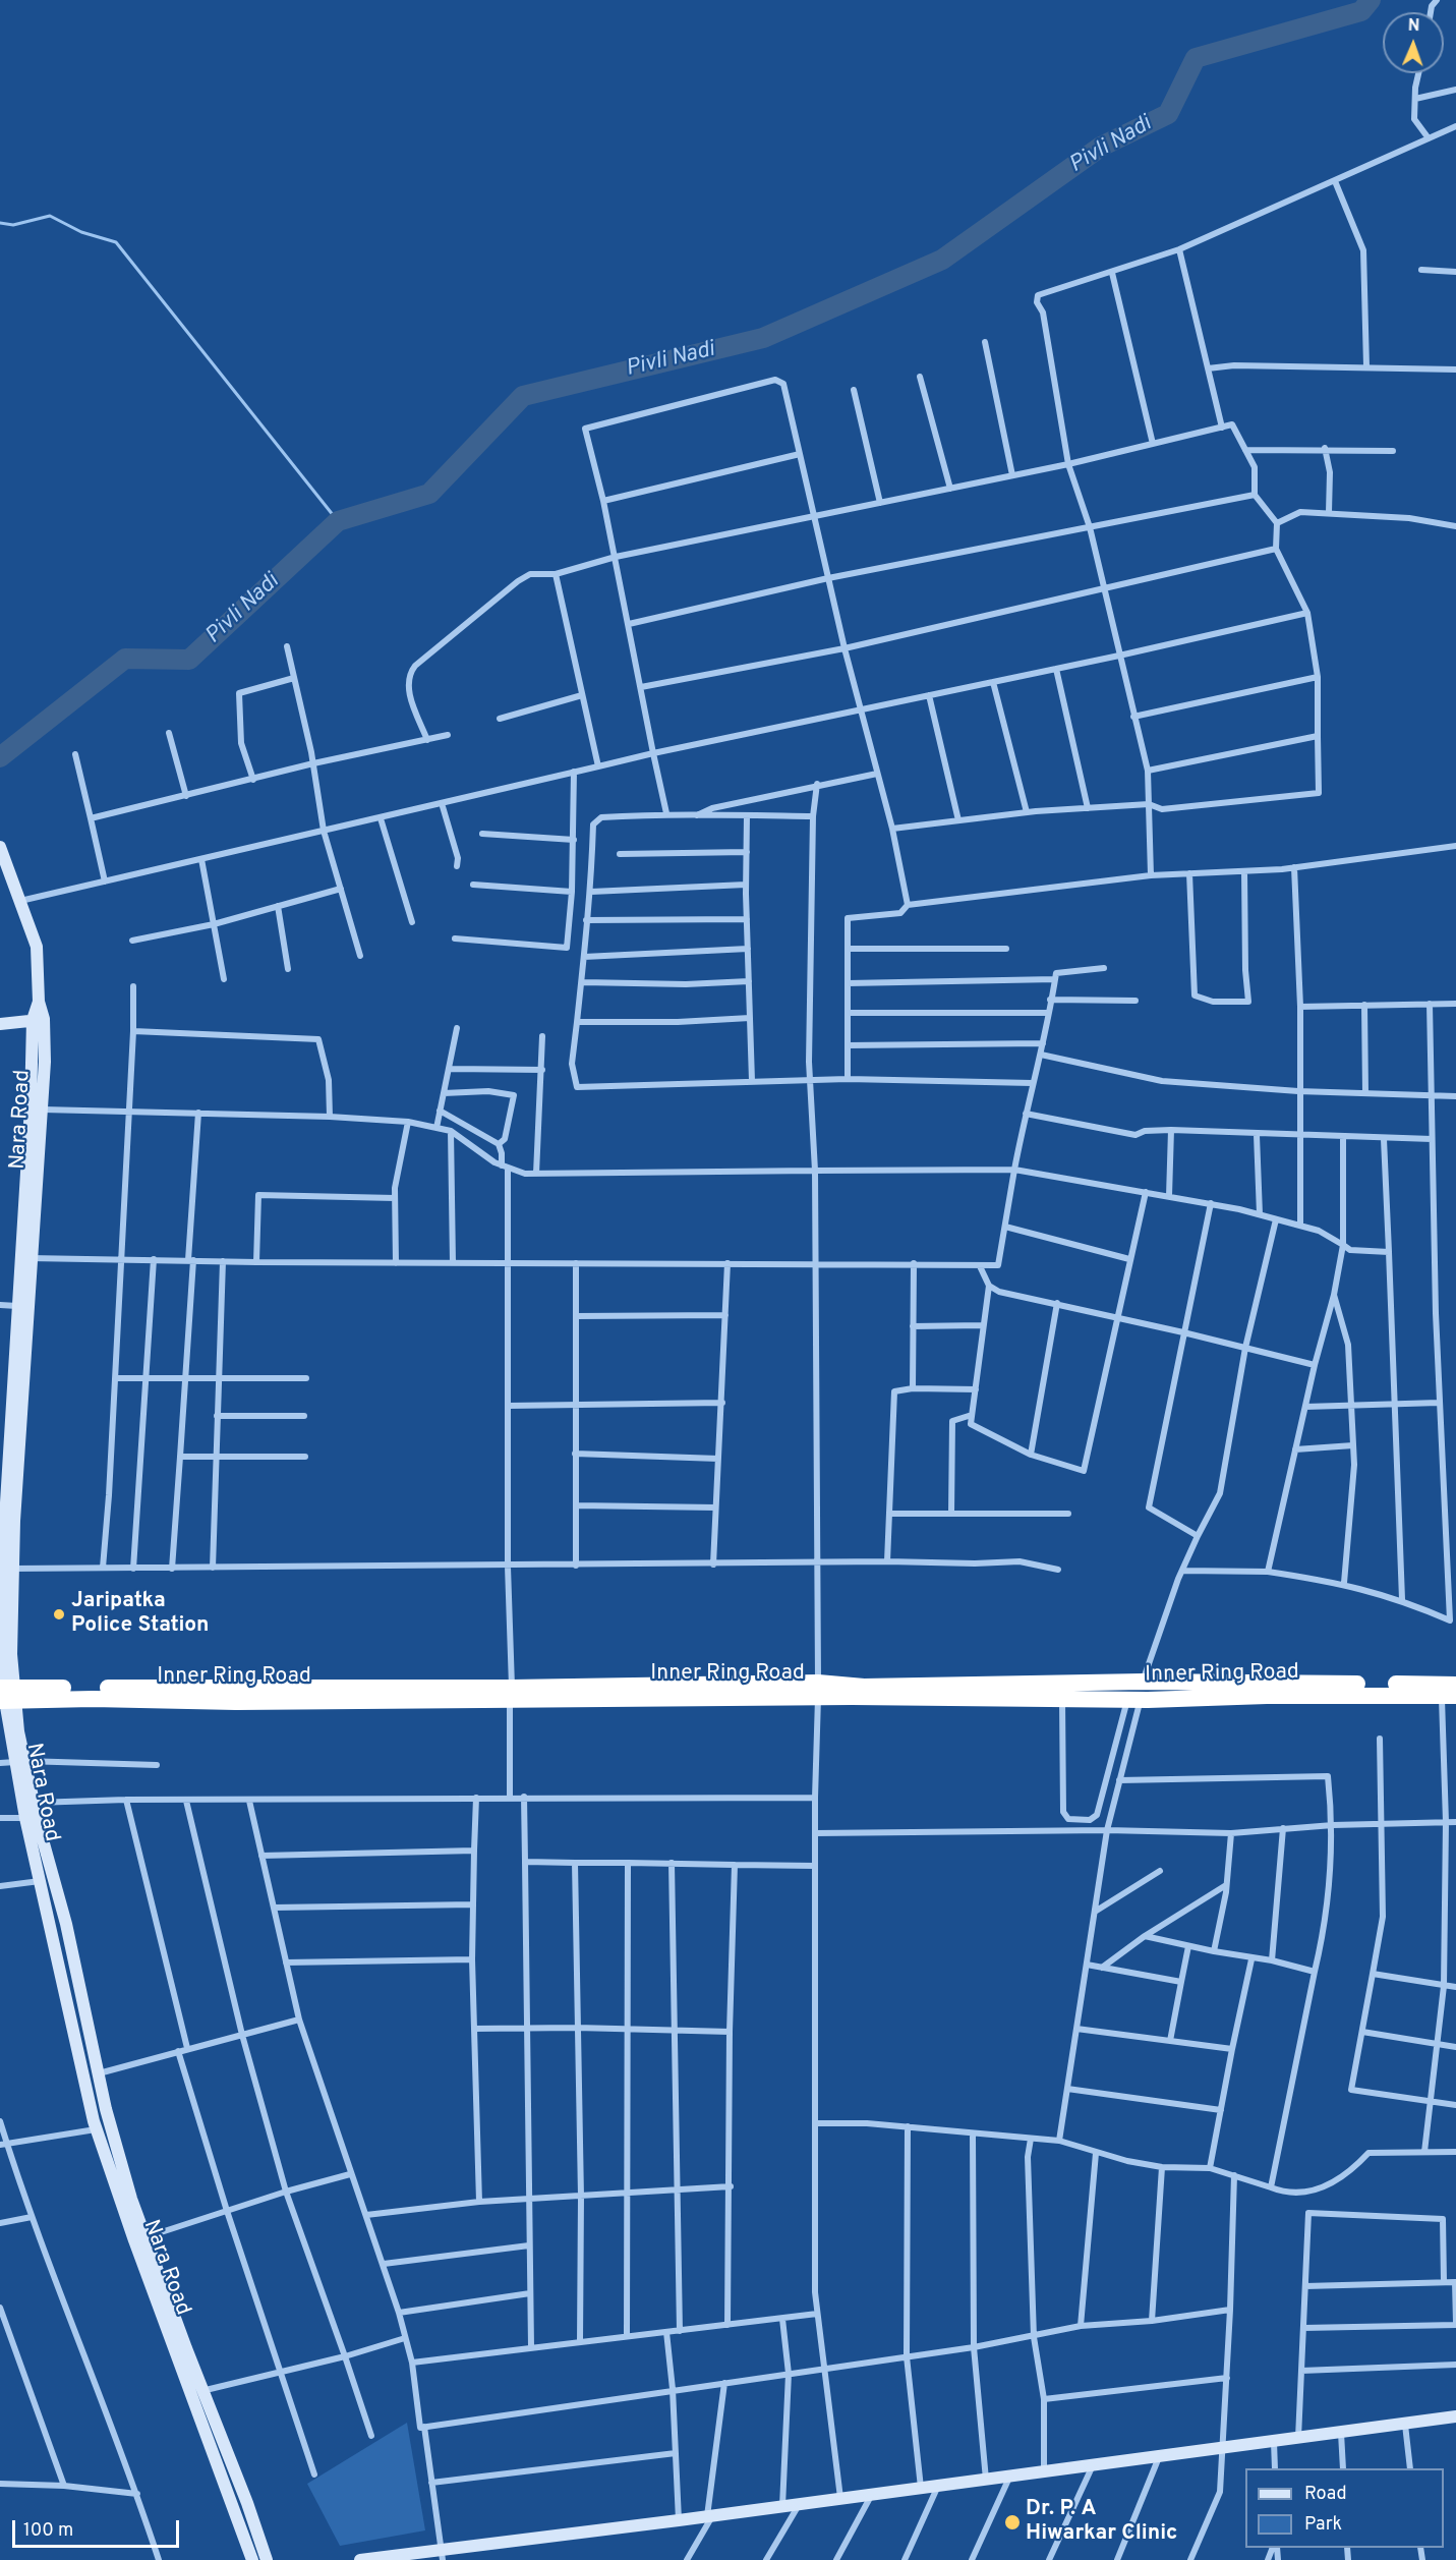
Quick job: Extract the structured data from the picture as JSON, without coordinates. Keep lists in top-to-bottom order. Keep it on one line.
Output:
{"streets":{"highway":["Inner Ring Road"],"main road":["Nara Road"]},"crossings":[["Nara Road","Inner Ring Road"]],"water":["Pivli Nadi"],"places":["Jaripatka Police Station","Dr. P. A Hiwarkar Clinic"],"legend":["Road","Park"],"scale_bar":"100 m","north":"top"}
